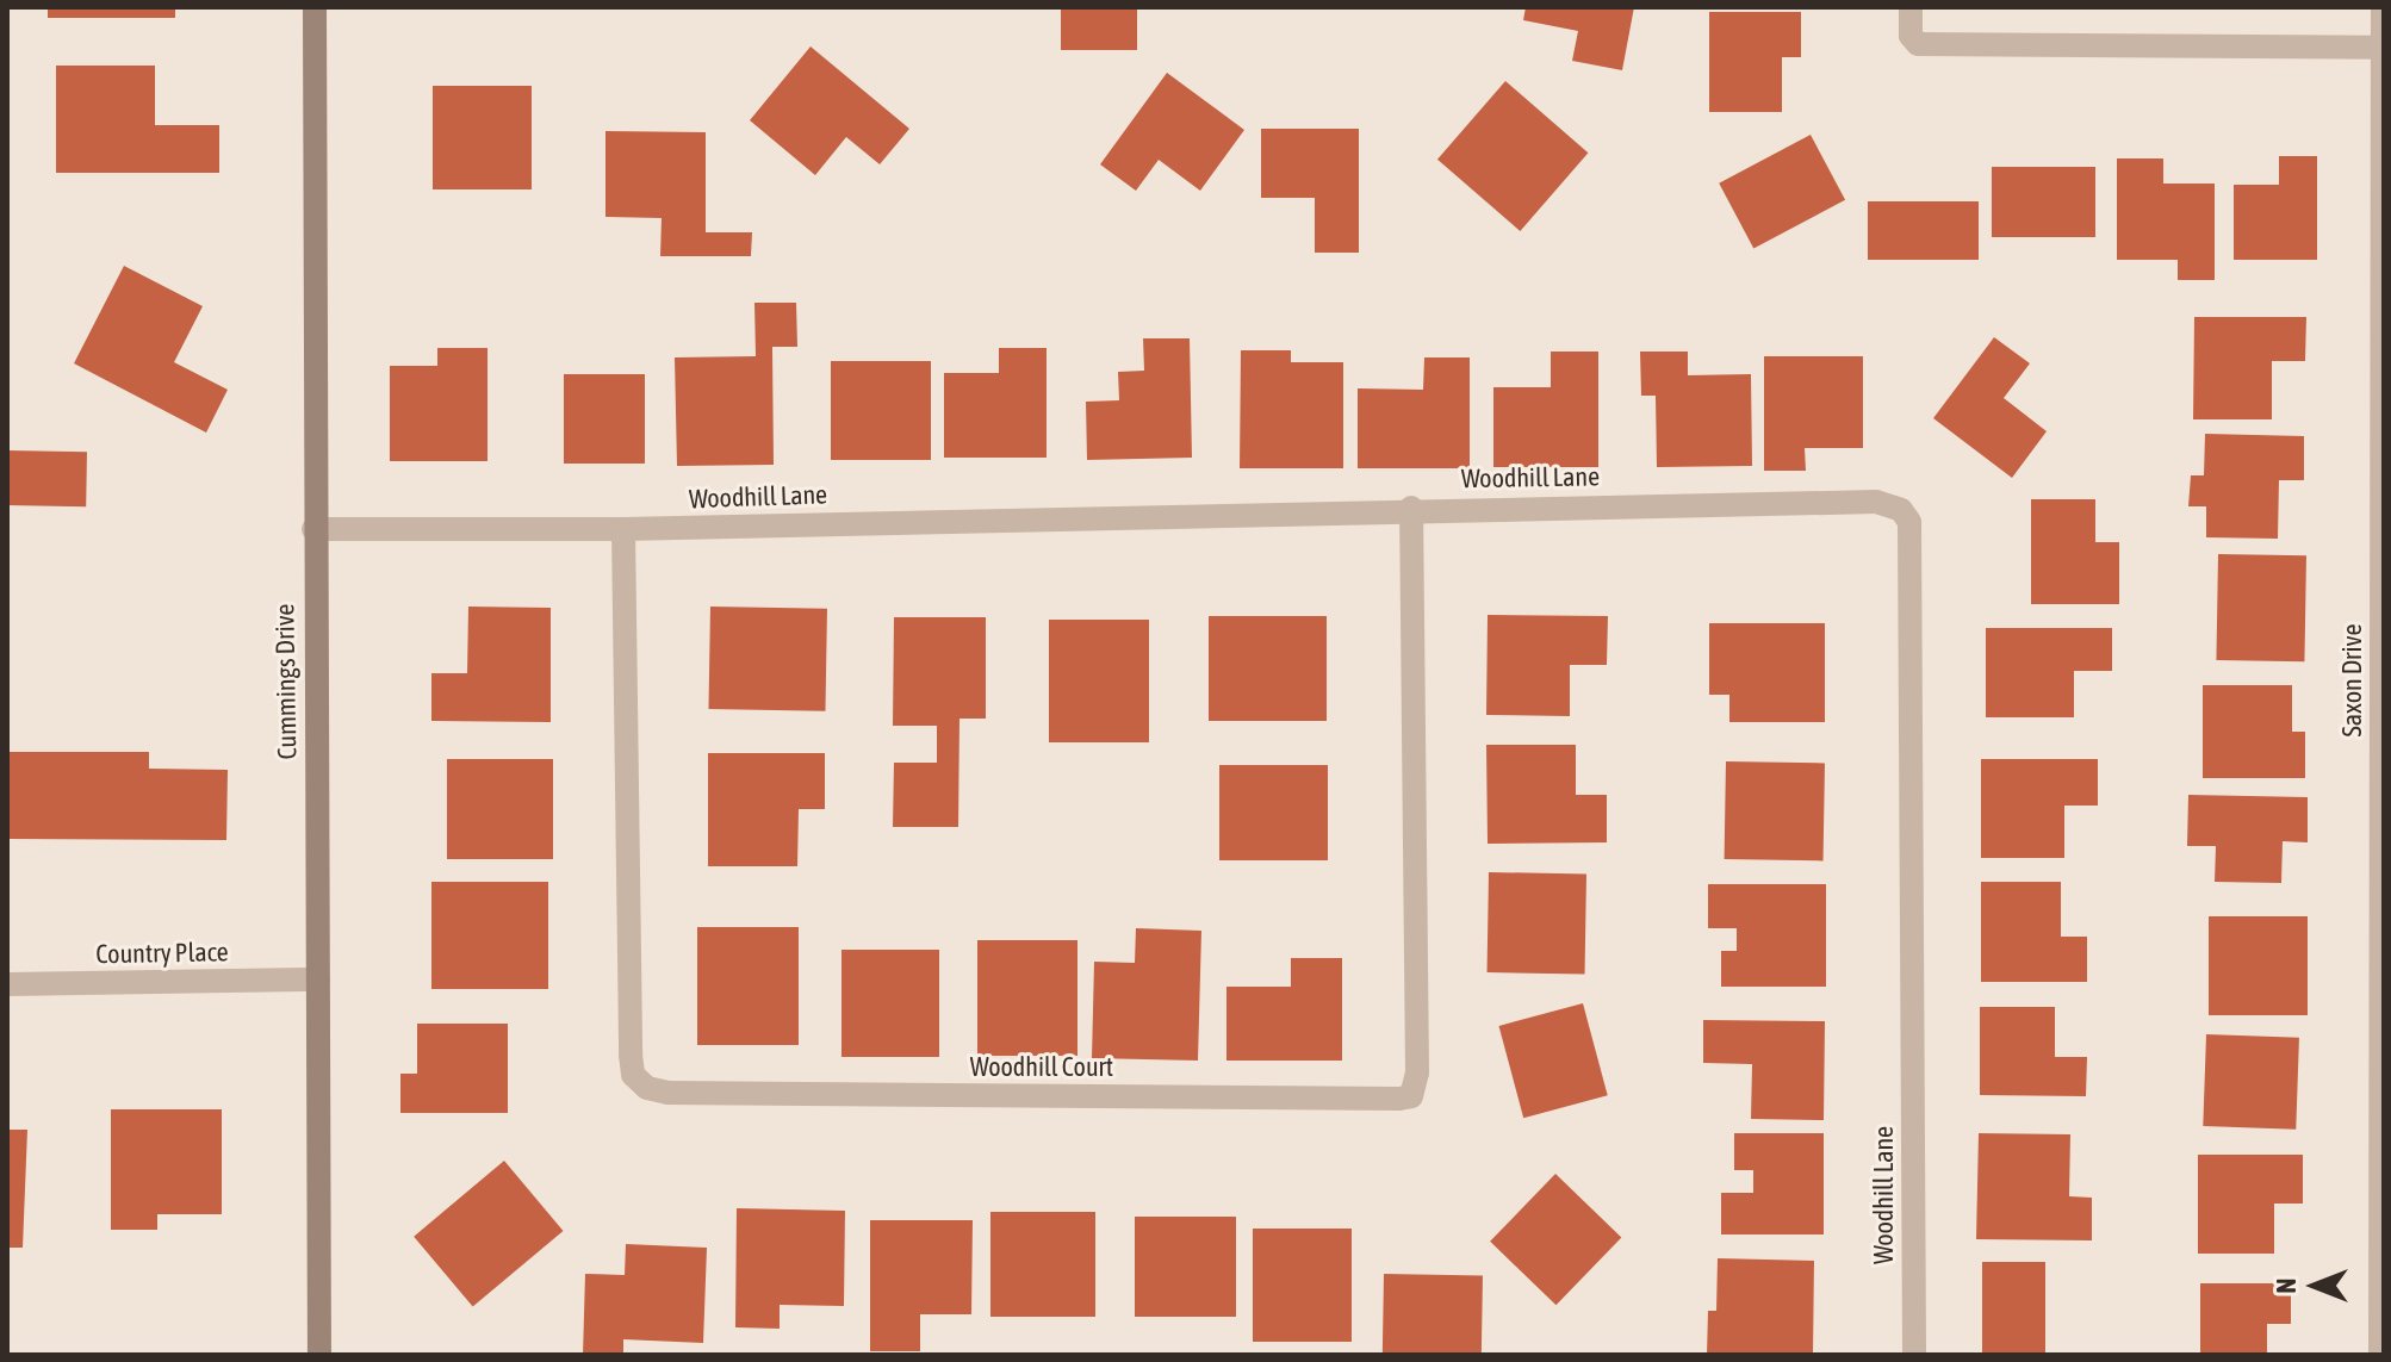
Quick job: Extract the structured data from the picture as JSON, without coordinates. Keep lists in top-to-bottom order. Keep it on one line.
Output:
{"streets":{"street":["Woodhill Lane","Saxon Drive","Cummings Drive","Country Place","Woodhill Court"]},"crossings":[["Woodhill Lane","Cummings Drive"],["Woodhill Lane","Woodhill Court"],["Cummings Drive","Country Place"]],"north":"left"}
